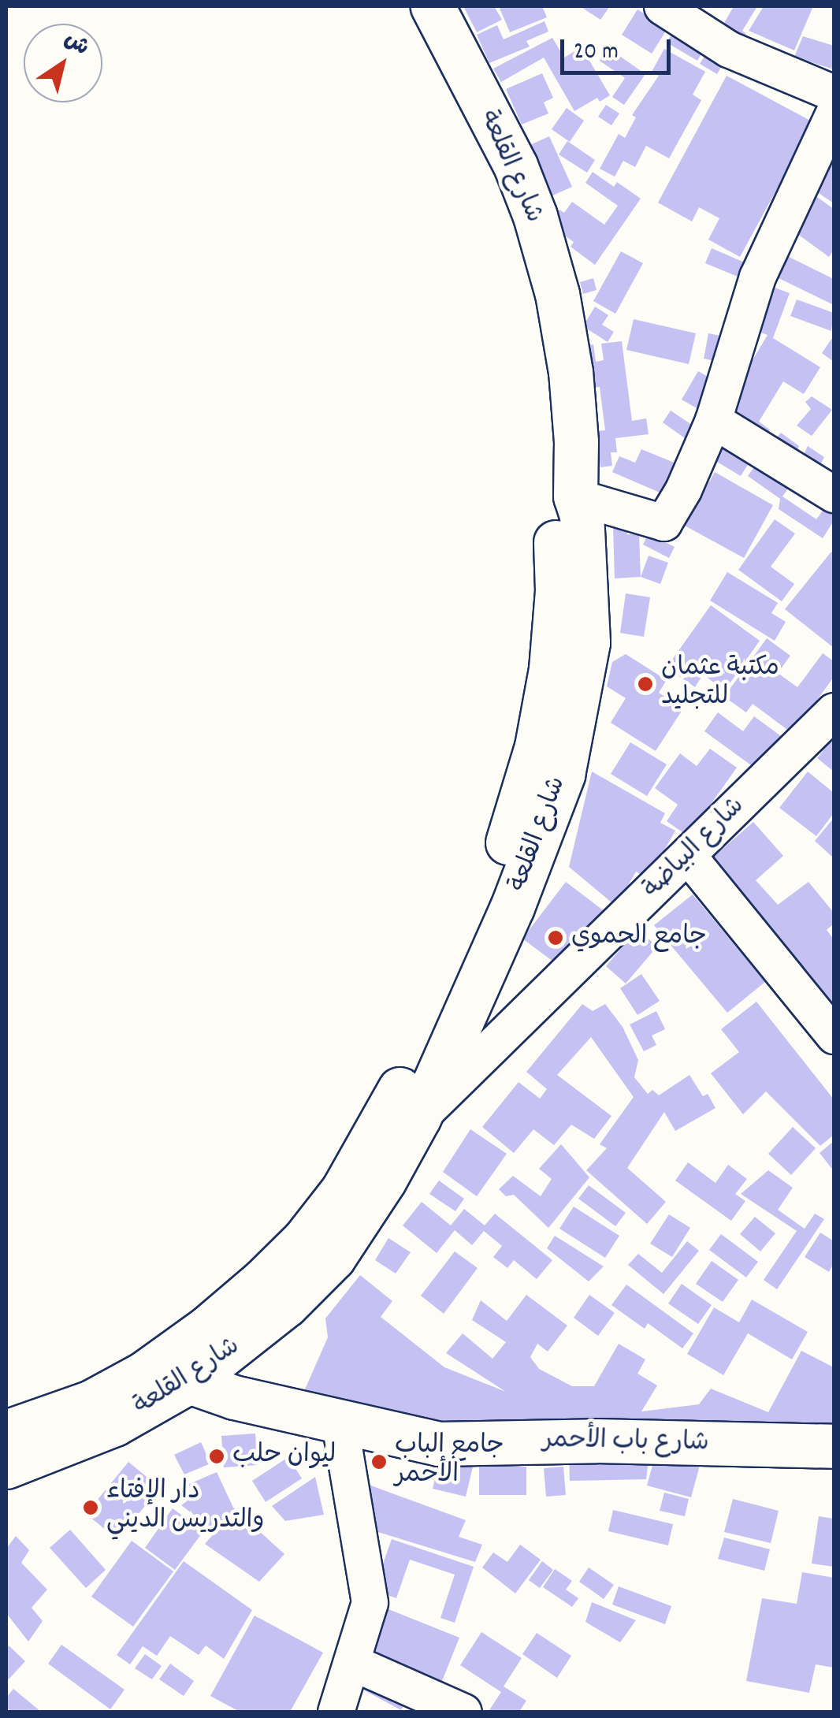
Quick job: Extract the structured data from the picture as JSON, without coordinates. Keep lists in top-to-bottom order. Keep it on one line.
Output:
{"streets":{"street":["شارع القلعة","شارع البياضة","شارع باب الأحمر"]},"crossings":[["شارع القلعة","شارع البياضة"],["شارع القلعة","شارع باب الأحمر"]],"places":["مكتبة عثمان للتجليد","جامع الحموي","ليوان حلب","جامع الباب الأحمر","دار الإفتاء والتدريس الديني"],"scale_bar":"20 m","north":"top right"}
